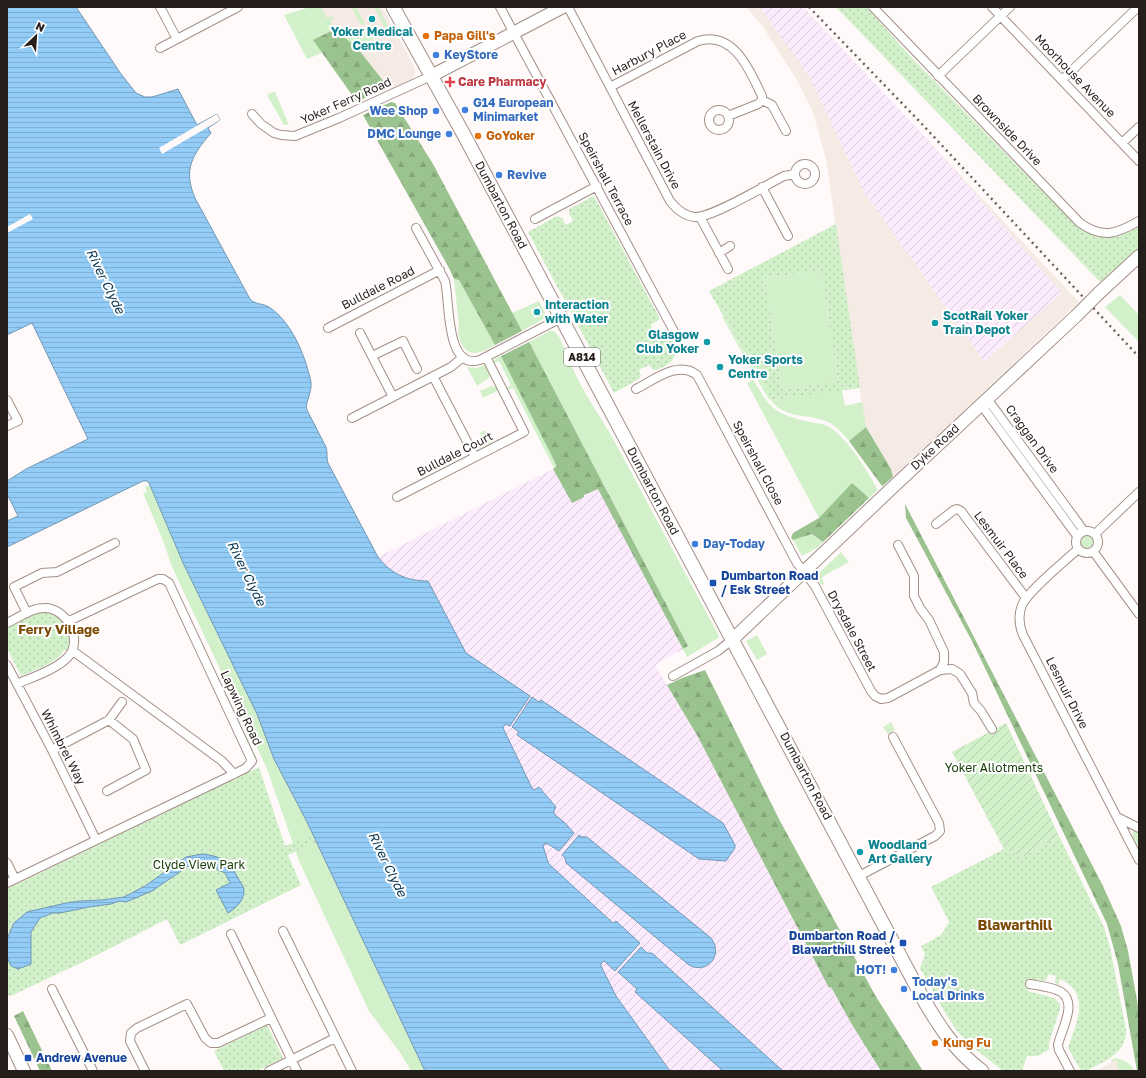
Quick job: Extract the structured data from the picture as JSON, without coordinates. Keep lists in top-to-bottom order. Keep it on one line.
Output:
{"streets":{"main road":["Dumbarton Road","A814"],"street":["Harbury Place","Moorhouse Avenue","Yoker Ferry Road","Brownside Drive","Mellerstain Drive","Speirshall Terrace","Bulldale Road","Craggan Drive","Dyke Road","Bulldale Court","Speirshall Close","Lesmuir Place","Drysdale Street","Lesmuir Drive","Lapwing Road","Whimbrel Way"]},"crossings":[["Harbury Place","Mellerstain Drive"],["Yoker Ferry Road","Dumbarton Road"],["Dumbarton Road","Dyke Road"],["Craggan Drive","Dyke Road"],["Craggan Drive","Lesmuir Drive"],["Dyke Road","Speirshall Close"],["Dyke Road","Drysdale Street"],["Speirshall Close","Drysdale Street"],["Lesmuir Place","Lesmuir Drive"],["Lapwing Road","Whimbrel Way"]],"districts":["Ferry Village","Blawarthill"],"water":["River Clyde"],"parks":["Yoker Allotments","Clyde View Park"],"places":{"other":["Yoker Medical Centre","Papa Gill's","KeyStore","G14 European Minimarket","Wee Shop","DMC Lounge","GoYoker","Revive","Interaction with Water","ScotRail Yoker Train Depot","Glasgow Club Yoker","Yoker Sports Centre","Day-Today","Woodland Art Gallery","HOT!","Today's Local Drinks","Kung Fu"],"health":["Care Pharmacy"],"transit":["Dumbarton Road / Esk Street","Dumbarton Road / Blawarthill Street","Andrew Avenue"]},"north":"top right"}
